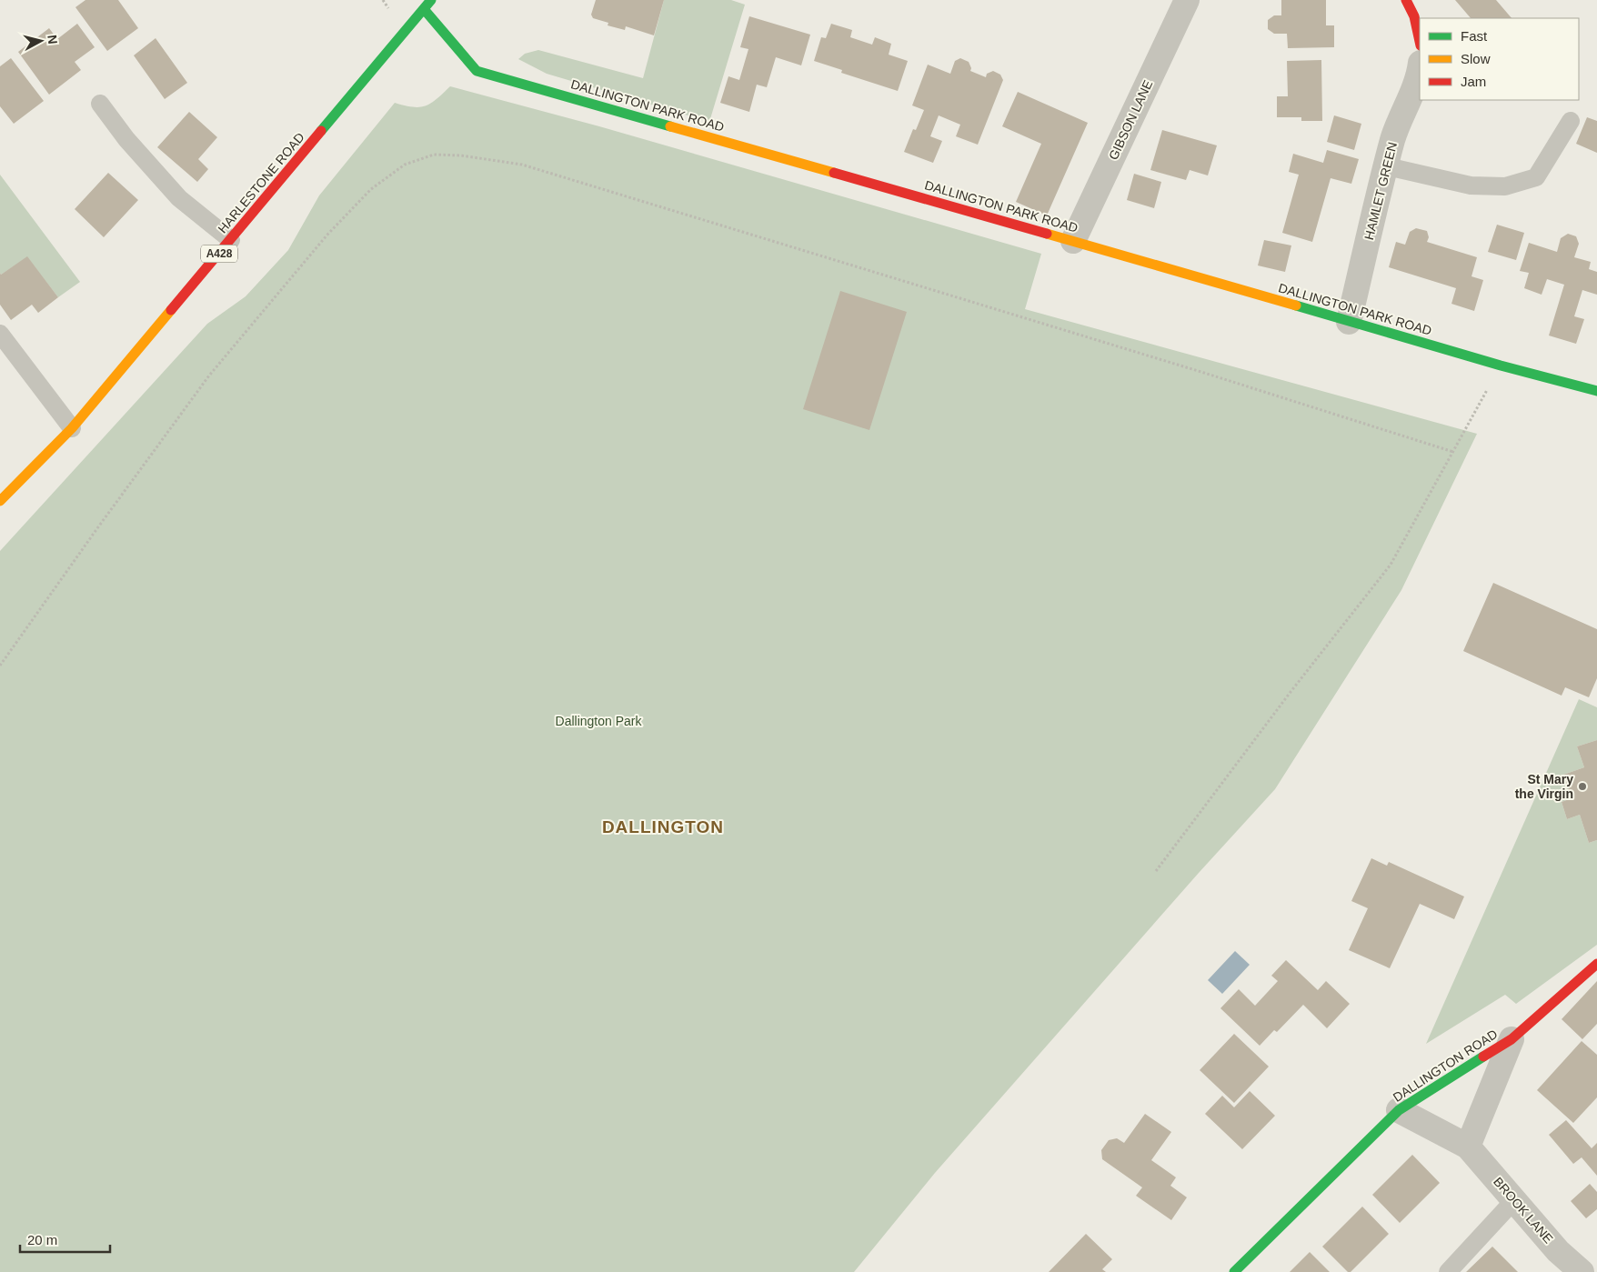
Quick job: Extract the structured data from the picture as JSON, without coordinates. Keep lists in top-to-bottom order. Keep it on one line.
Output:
{"streets":{"street":["DALLINGTON PARK ROAD","GIBSON LANE","HARLESTONE ROAD","HAMLET GREEN","A428","DALLINGTON ROAD","BROOK LANE"]},"crossings":[["DALLINGTON PARK ROAD","GIBSON LANE"],["DALLINGTON PARK ROAD","HARLESTONE ROAD"],["DALLINGTON PARK ROAD","HAMLET GREEN"],["DALLINGTON ROAD","BROOK LANE"]],"districts":["DALLINGTON"],"parks":["Dallington Park"],"places":["St Mary the Virgin"],"legend":["Fast","Slow","Jam"],"scale_bar":"20 m","north":"right"}
